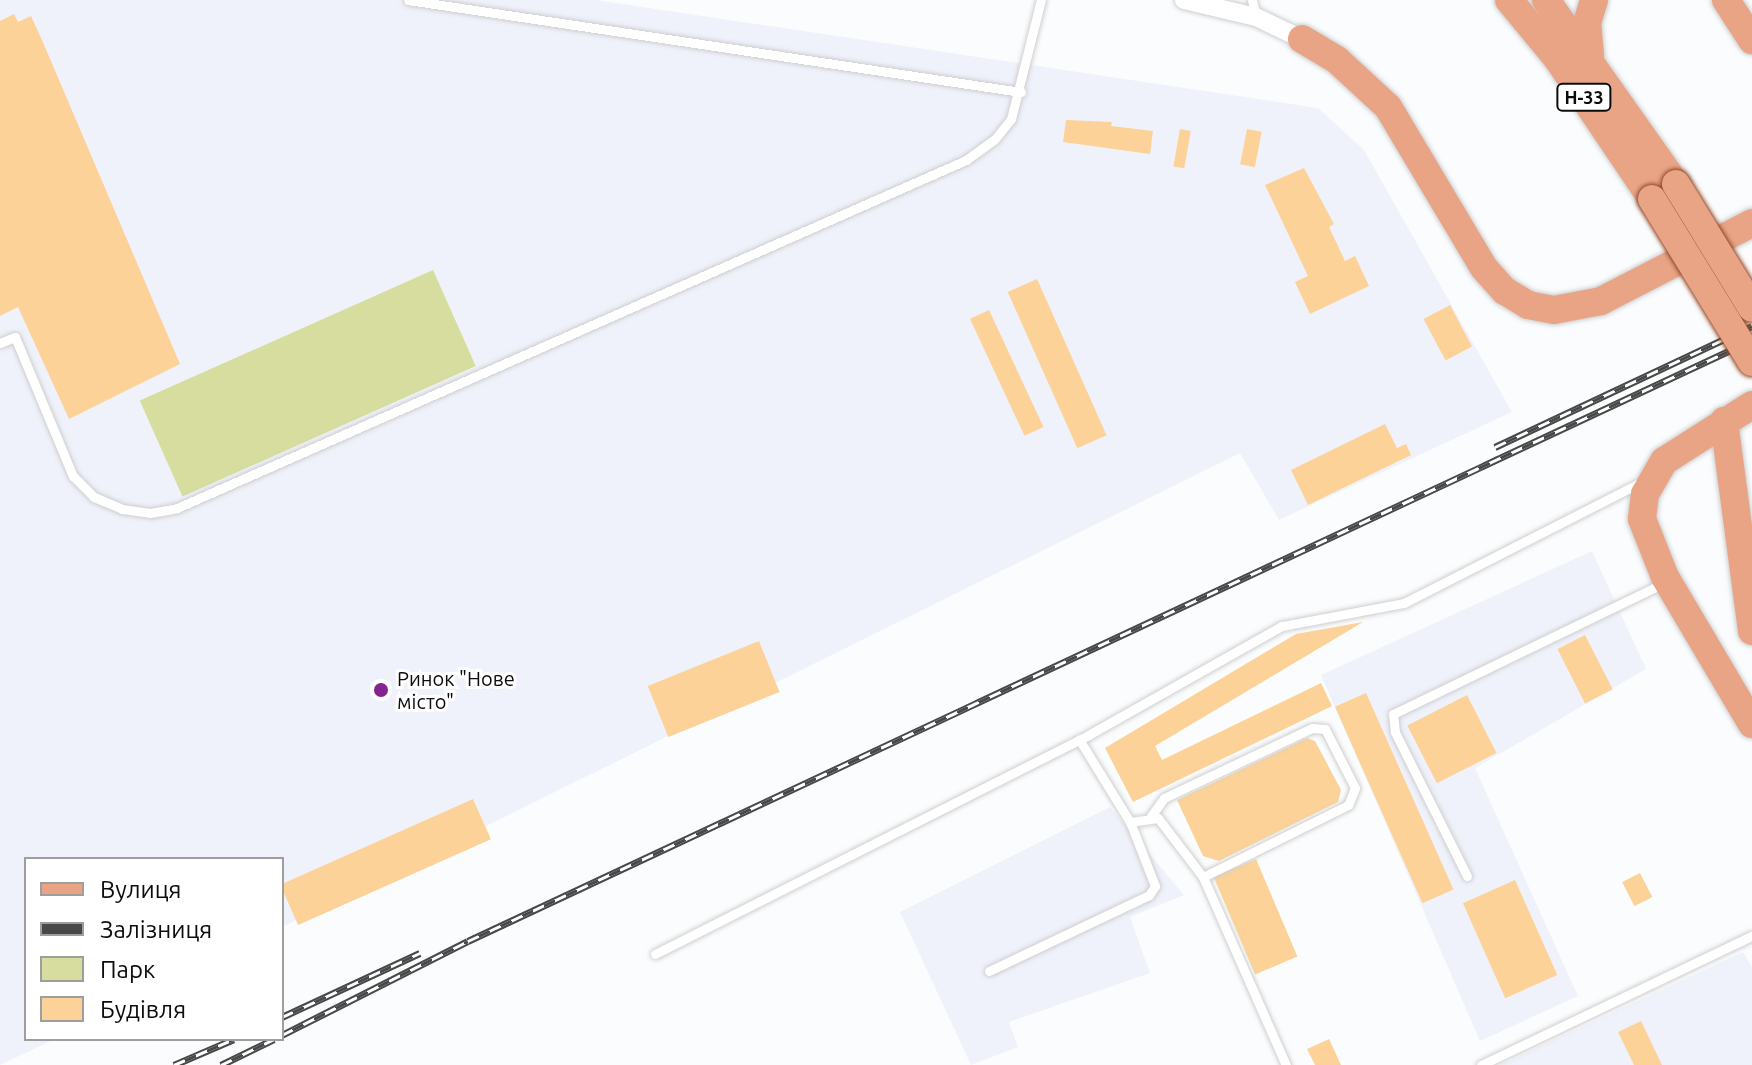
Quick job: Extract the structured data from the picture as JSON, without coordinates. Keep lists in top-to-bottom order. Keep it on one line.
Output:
{"streets":{"main road":["Н-33"]},"places":["Ринок \"Нове місто\""],"legend":["Вулиця","Залізниця","Парк","Будівля"]}
